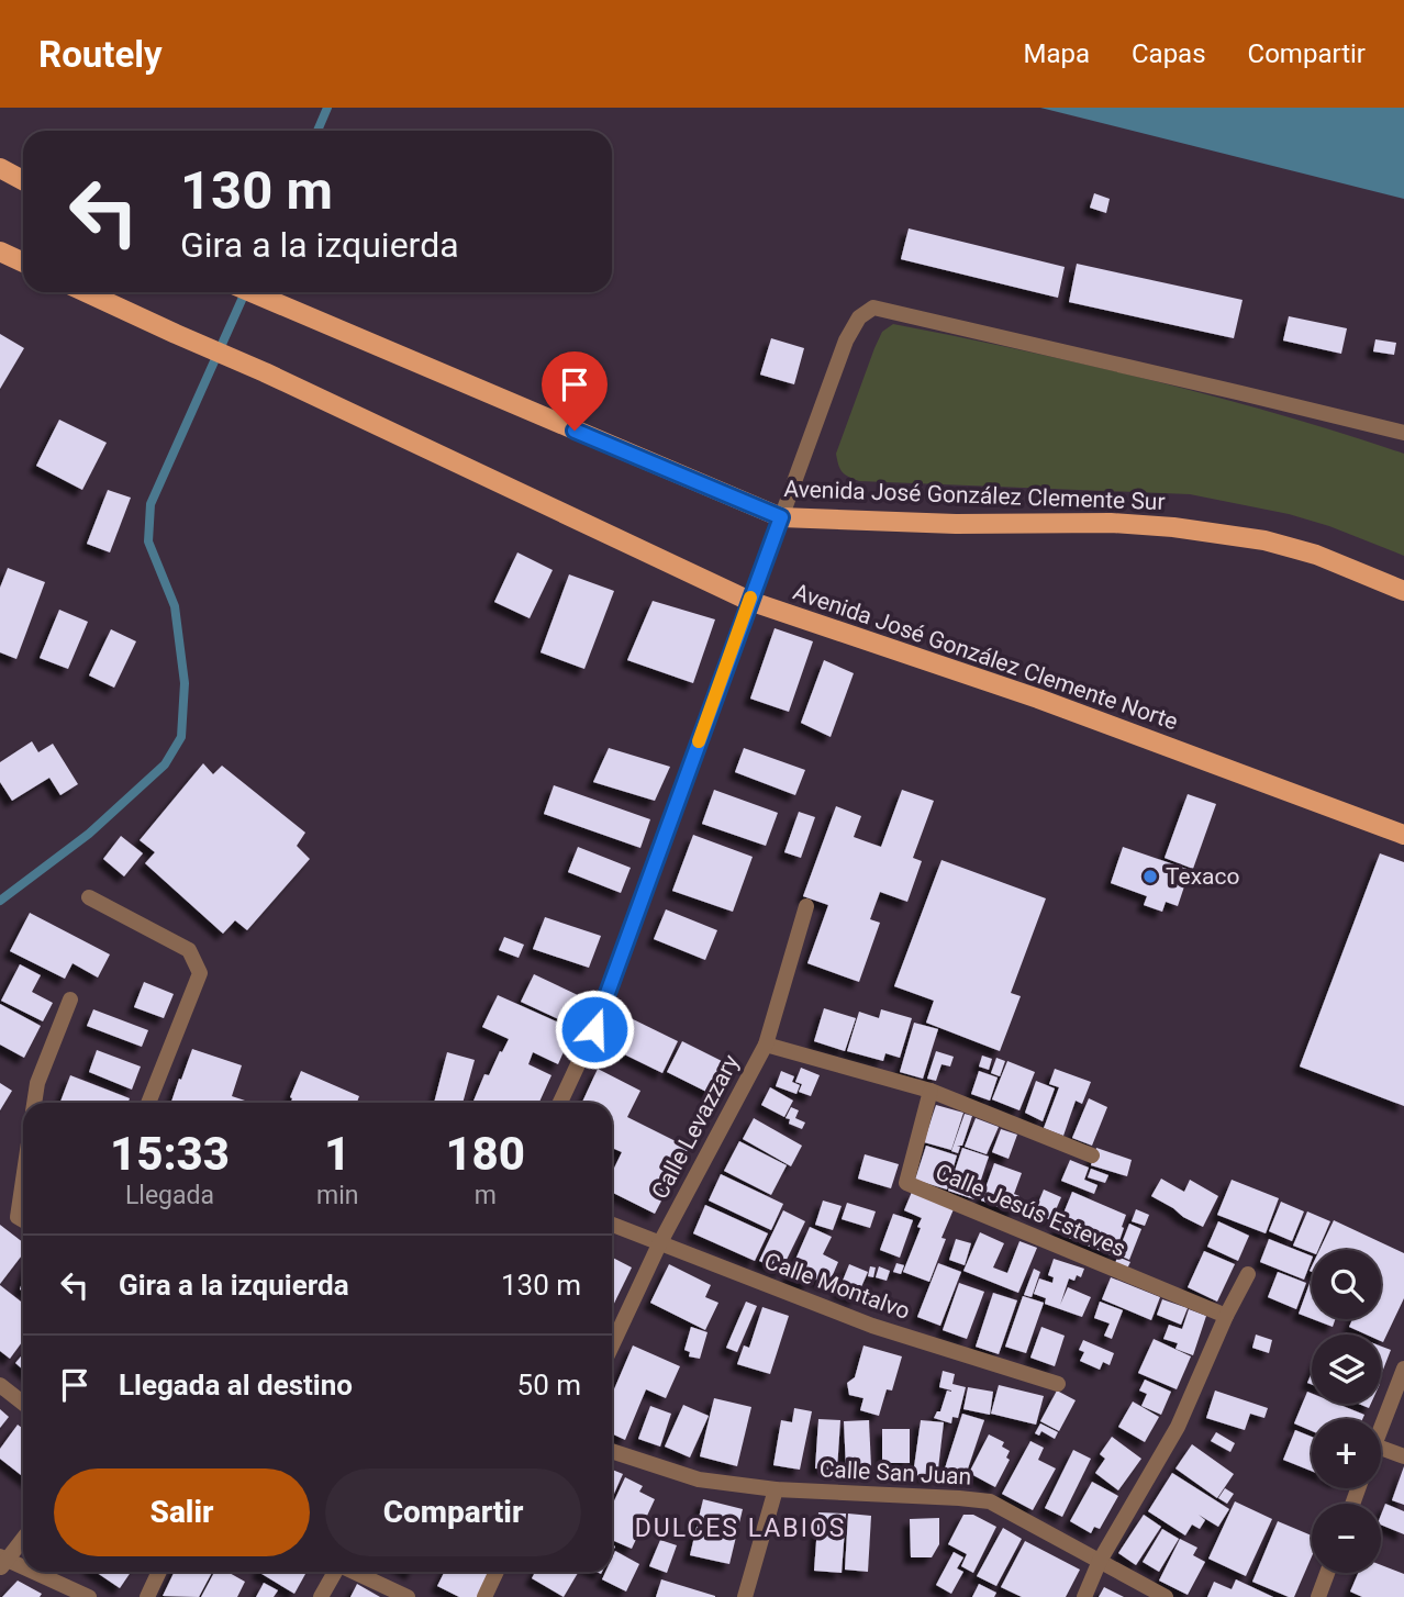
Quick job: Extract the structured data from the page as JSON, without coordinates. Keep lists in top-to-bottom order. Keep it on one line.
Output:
{"streets":{"main road":["Avenida José González Clemente Sur","Avenida José González Clemente Norte"],"street":["Calle Levazzary","Calle Jesús Esteves","Calle Montalvo","Calle San Juan"]},"crossings":[["Calle Levazzary","Calle Montalvo"]],"districts":["DULCES LABIOS"],"places":["Texaco"],"page":{"header":"Routely","nav":["Mapa","Capas","Compartir"],"turn":["130 m","Gira a la izquierda"],"eta":["15:33","Llegada","1","min","180","m"],"list":[{"name":"Gira a la izquierda","value":"130 m"},{"name":"Llegada al destino","value":"50 m"}],"map_buttons":["+","−"],"buttons":["Salir","Compartir"]}}
